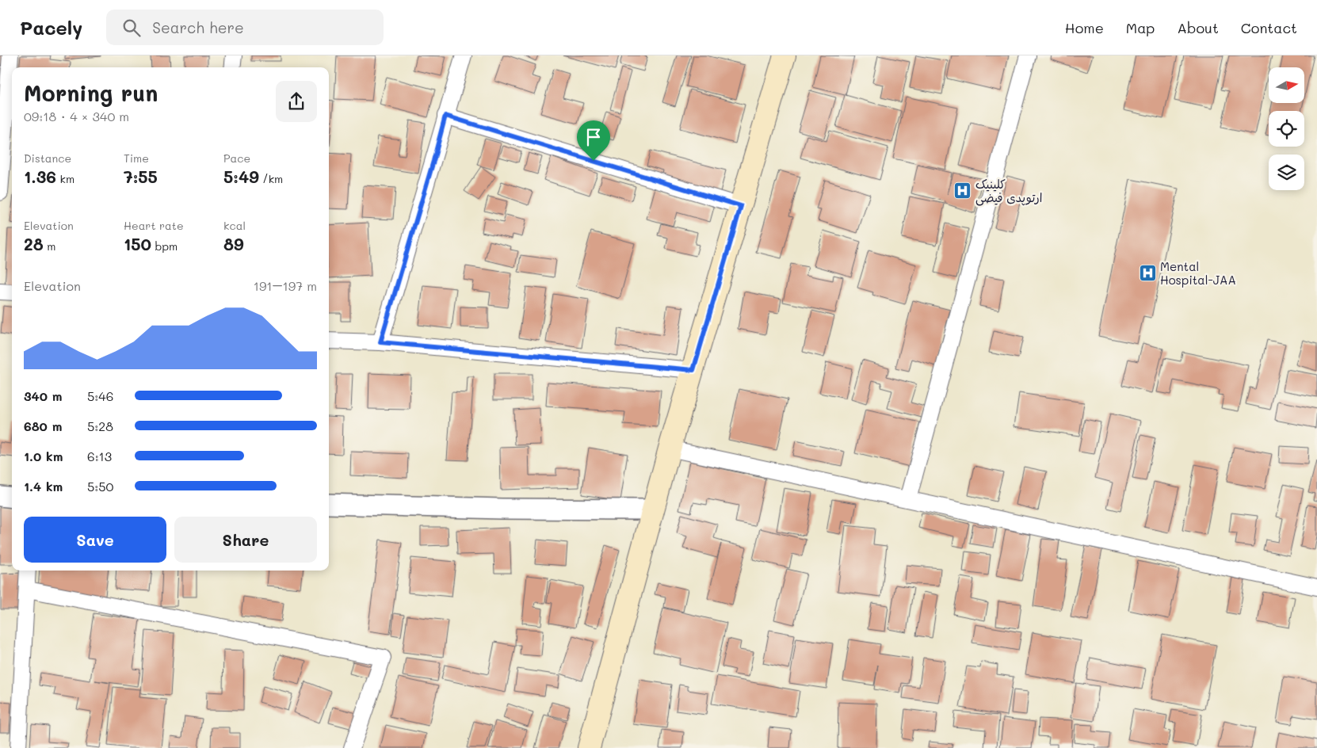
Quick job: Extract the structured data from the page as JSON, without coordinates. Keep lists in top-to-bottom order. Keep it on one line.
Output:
{"places":{"hospital":["کلینیک ارتوپدی فیضی","Mental Hospital-JAA"]},"north":"right","page":{"header":"Pacely","search":"Search here","nav":["Home","Map","About","Contact"],"heading":["Morning run","09:18 · 4 × 340 m"],"stats":[["Distance","1.36 km"],["Time","7:55"],["Pace","5:49 /km"],["Elevation","28 m"],["Heart rate","150 bpm"],["kcal","89"]],"chart":["Elevation","191–197 m"],"list":[{"name":"340 m","note":"5:46"},{"name":"680 m","note":"5:28"},{"name":"1.0 km","note":"6:13"},{"name":"1.4 km","note":"5:50"}],"buttons":["Save","Share"]}}
